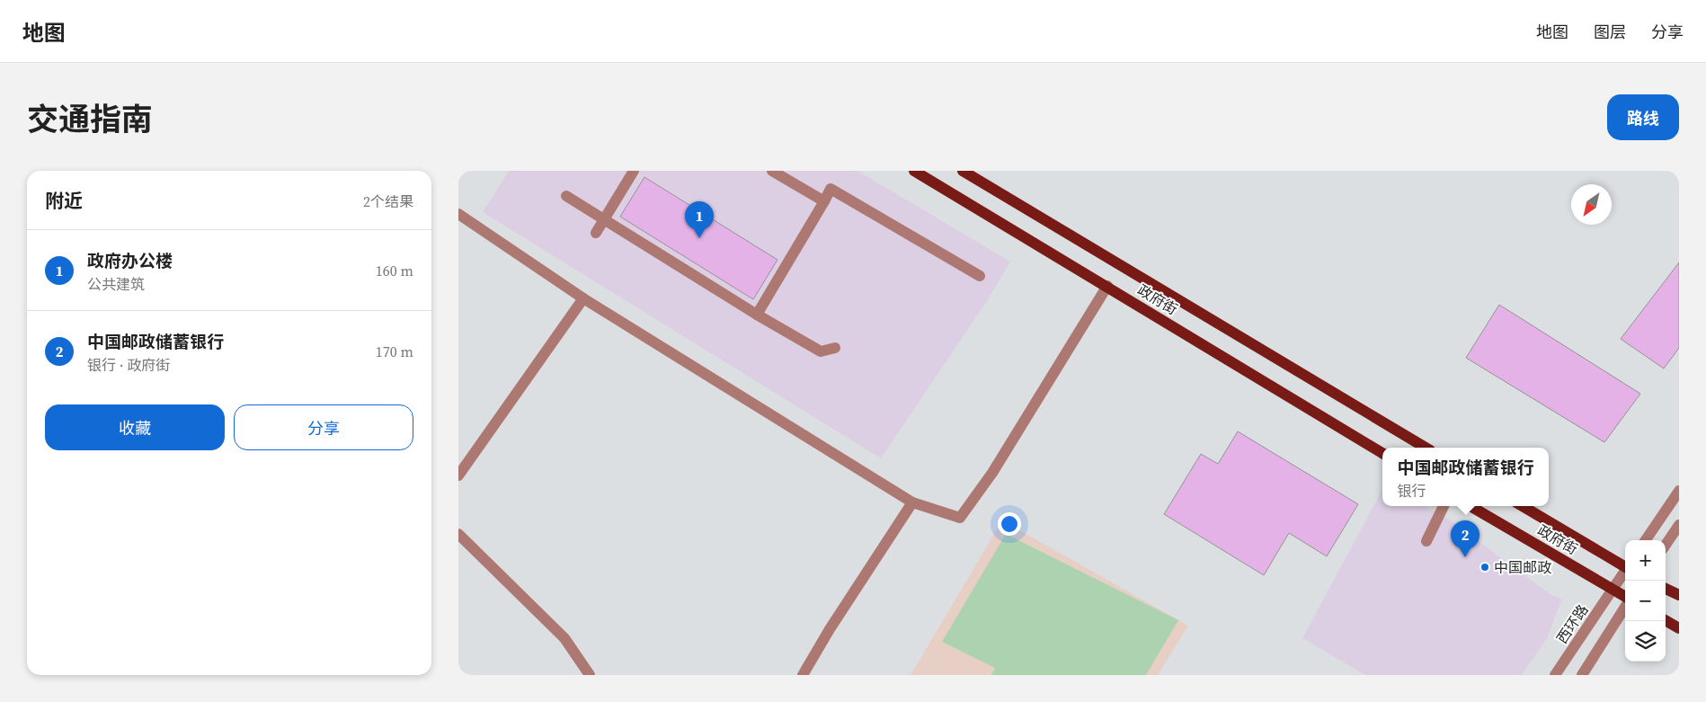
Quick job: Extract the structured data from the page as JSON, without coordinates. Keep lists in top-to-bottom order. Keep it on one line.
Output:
{"streets":{"main road":["政府街"],"street":["西环路"]},"crossings":[["政府街","西环路"]],"places":["中国邮政"],"north":"bottom left","page":{"header":"地图","nav":["地图","图层","分享"],"title":"交通指南","buttons":["路线",["收藏","分享"]],"heading":["附近","2个结果"],"pins":["1","2"],"list":[{"mark":"1","name":"政府办公楼","note":"公共建筑","value":"160 m"},{"mark":"2","name":"中国邮政储蓄银行","note":"银行 · 政府街","value":"170 m"}],"popup":["中国邮政储蓄银行","银行"],"map_buttons":["+","−"]}}
